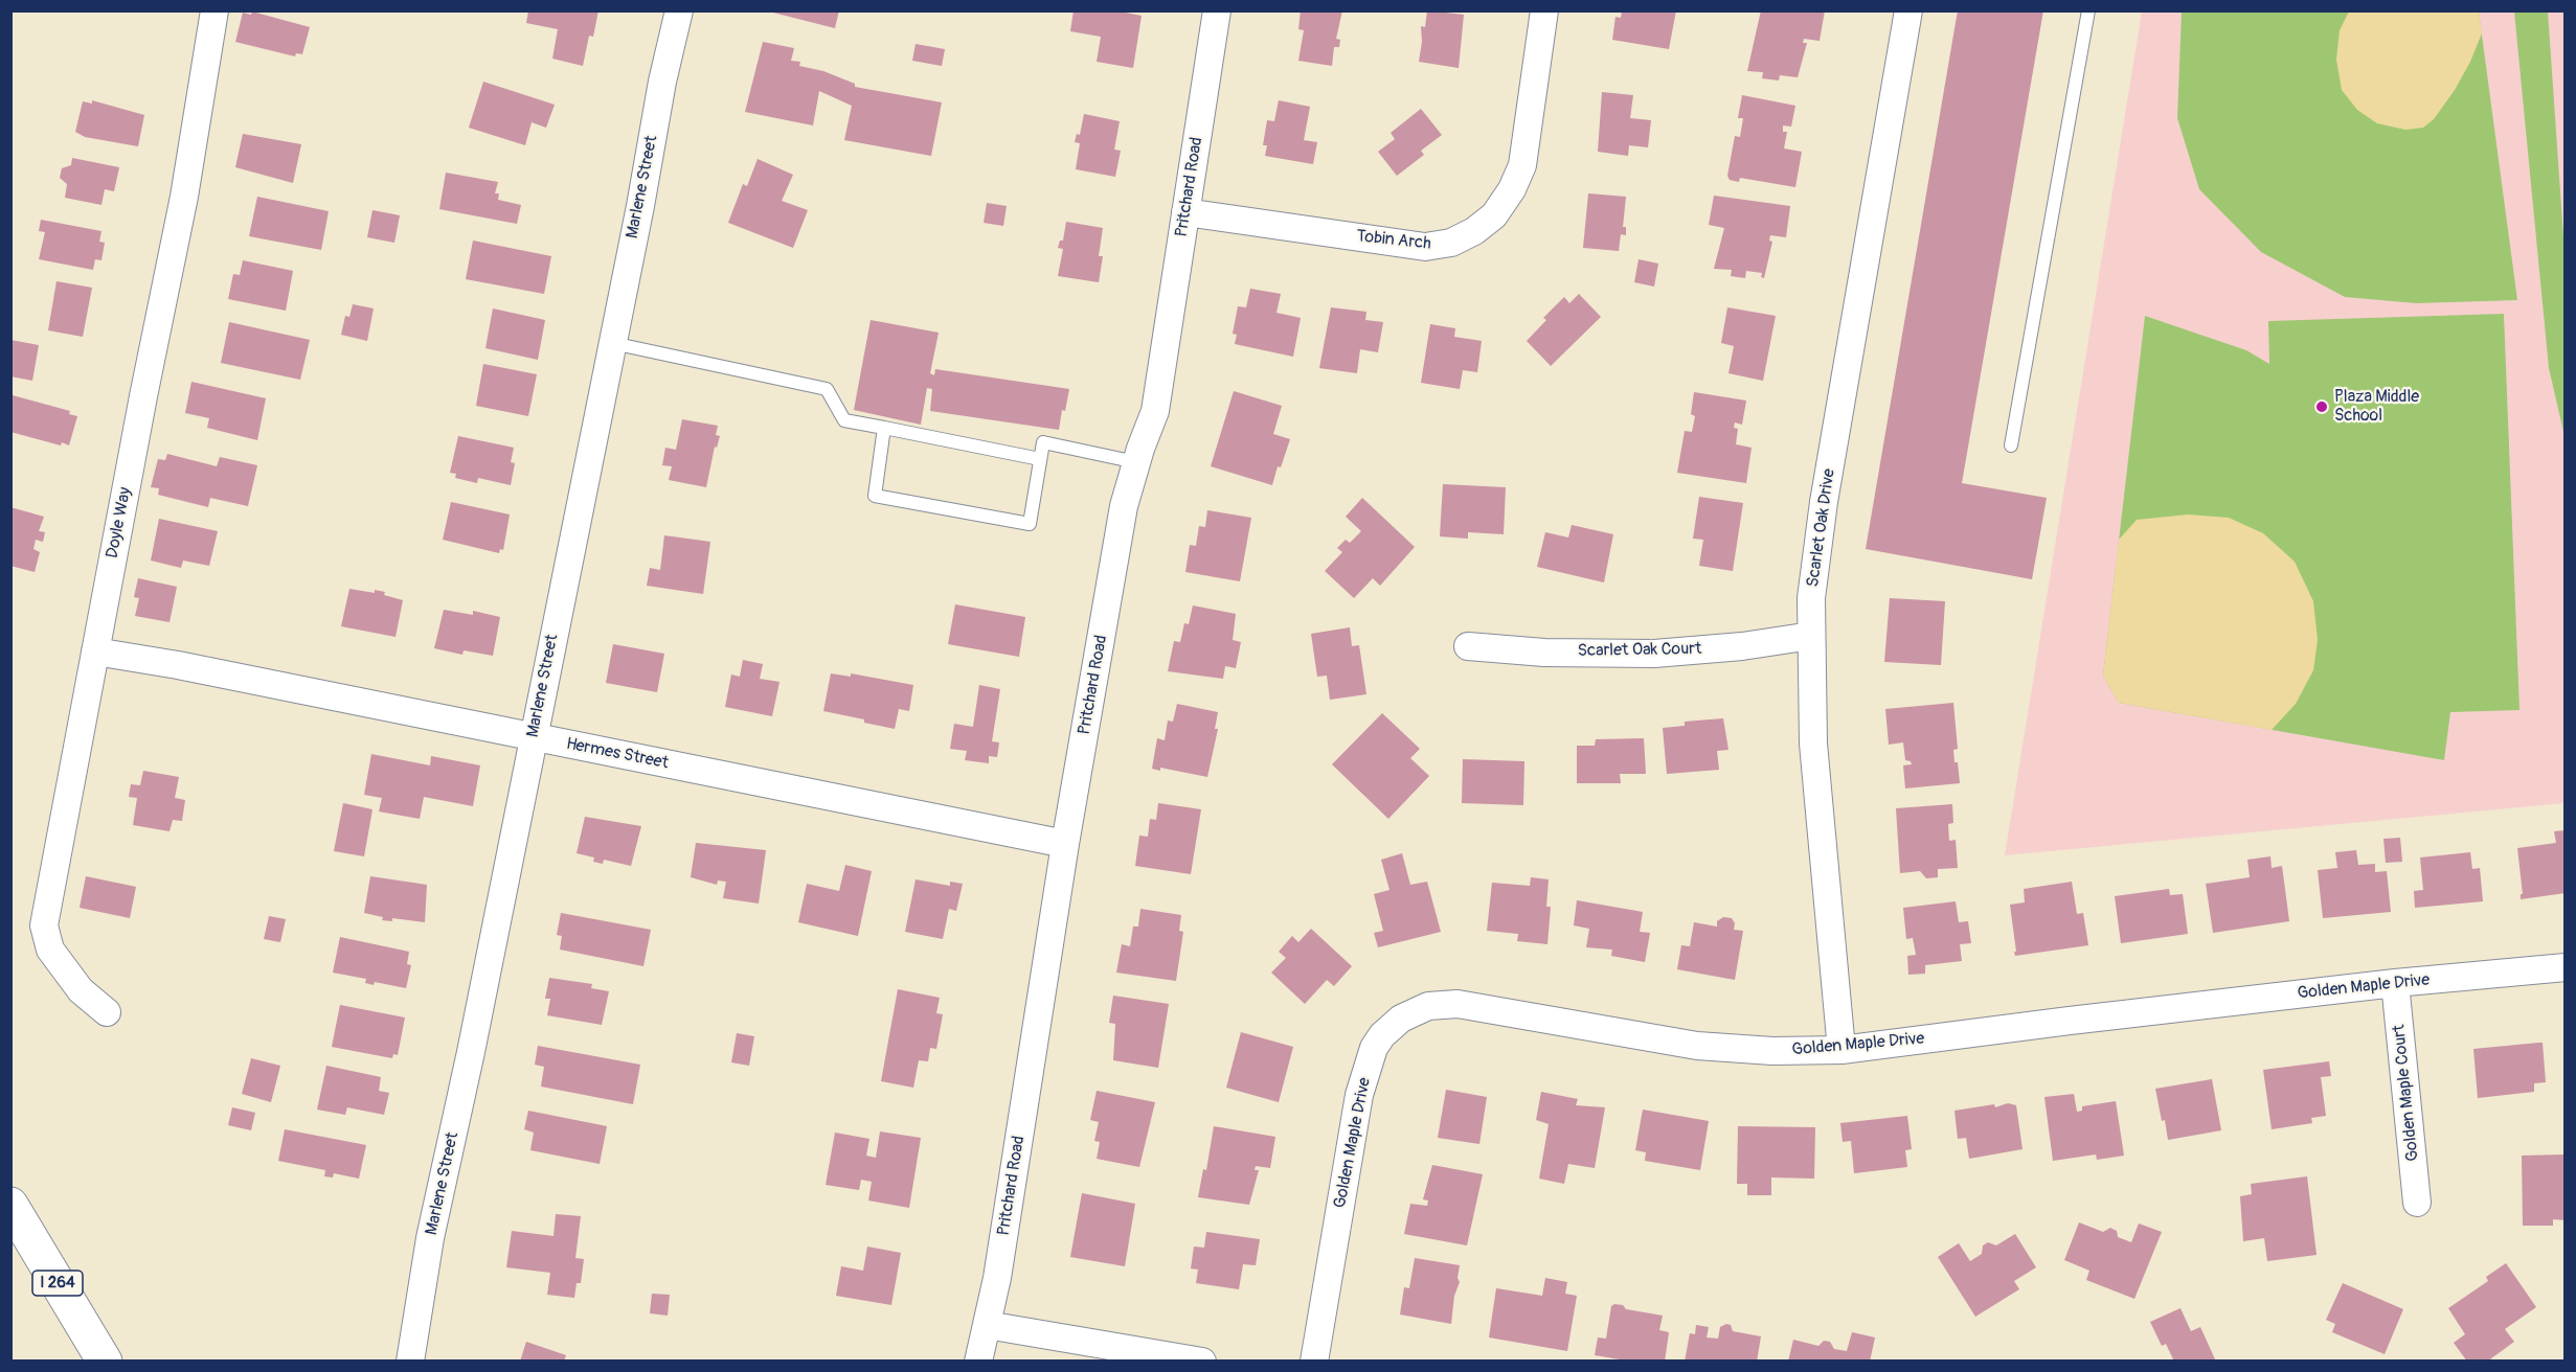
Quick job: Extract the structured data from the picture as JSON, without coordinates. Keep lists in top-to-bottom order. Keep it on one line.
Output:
{"streets":{"highway":["I 264"],"street":["Marlene Street","Pritchard Road","Tobin Arch","Doyle Way","Scarlet Oak Drive","Scarlet Oak Court","Hermes Street","Golden Maple Drive","Golden Maple Court"]},"crossings":[["Marlene Street","Hermes Street"],["Pritchard Road","Tobin Arch"],["Pritchard Road","Hermes Street"],["Doyle Way","Hermes Street"],["Scarlet Oak Drive","Scarlet Oak Court"],["Scarlet Oak Drive","Golden Maple Drive"],["Golden Maple Drive","Golden Maple Court"]],"places":["Plaza Middle School"]}
